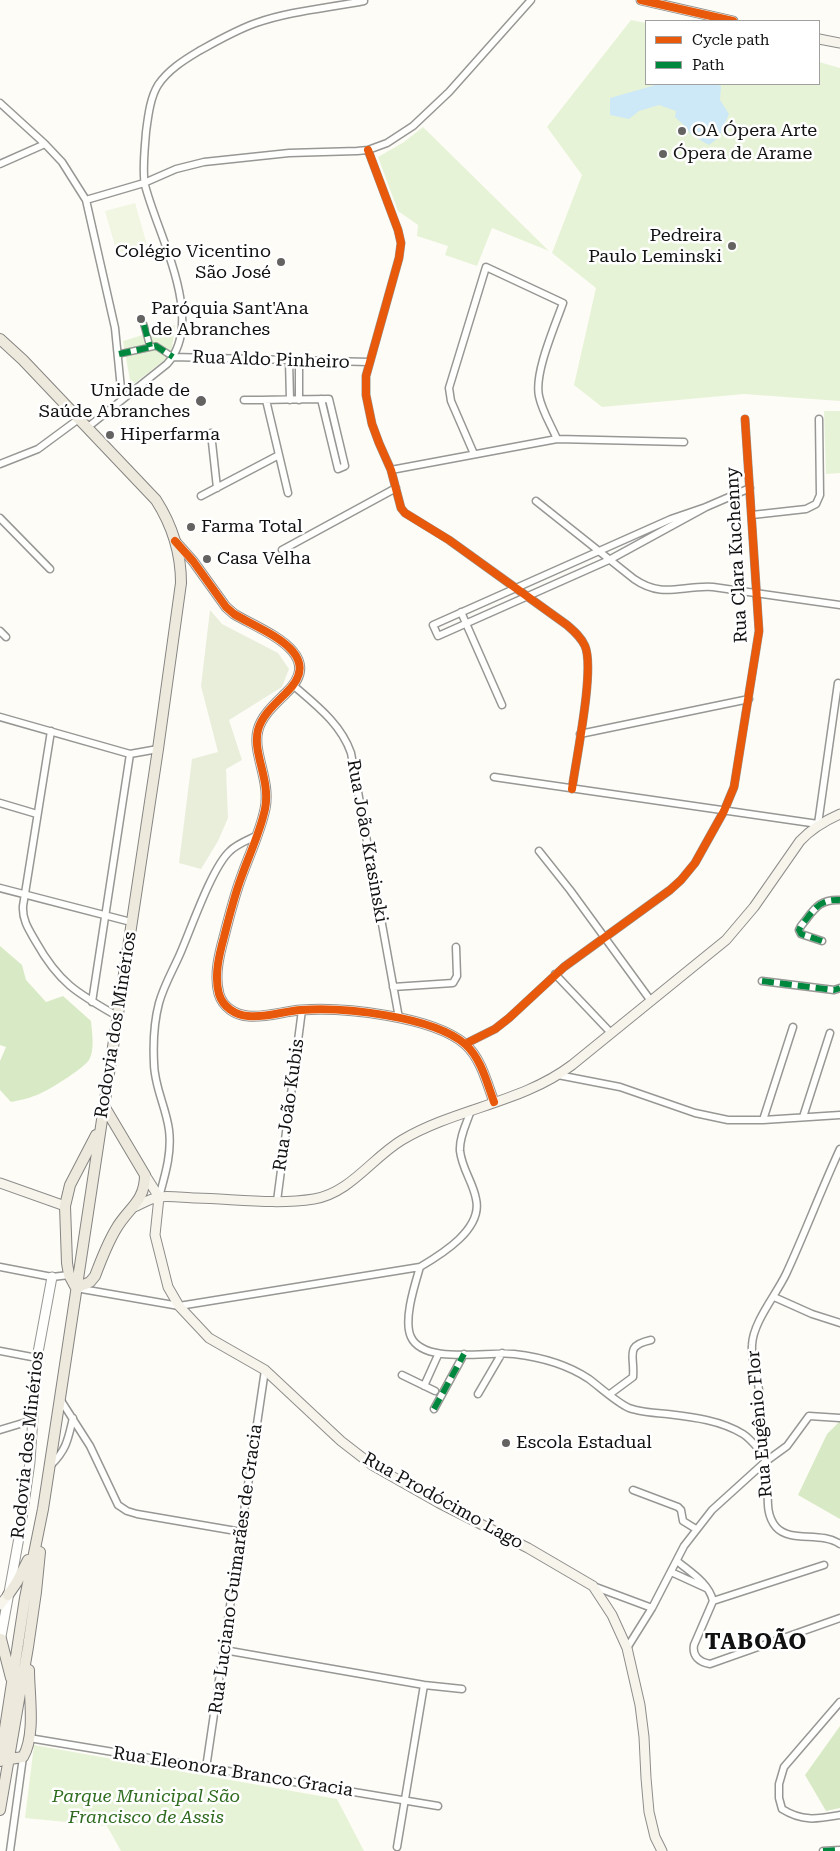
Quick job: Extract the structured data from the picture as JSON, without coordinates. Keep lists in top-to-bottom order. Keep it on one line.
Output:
{"streets":{"main road":["Rodovia dos Minérios","Rua Prodócimo Lago"],"street":["Rua Aldo Pinheiro","Rua Clara Kuchenny","Rua João Krasinski","Rua João Kubis","Rua Eugênio Flor","Rua Luciano Guimarães de Gracia","Rua Eleonora Branco Gracia"]},"crossings":[["Rua Prodócimo Lago","Rua Luciano Guimarães de Gracia"],["Rua Luciano Guimarães de Gracia","Rua Eleonora Branco Gracia"]],"districts":["TABOÃO"],"parks":["Parque Municipal São Francisco de Assis"],"places":["OA Ópera Arte","Ópera de Arame","Pedreira Paulo Leminski","Colégio Vicentino São José","Paróquia Sant'Ana de Abranches","Unidade de Saúde Abranches","Hiperfarma","Farma Total","Casa Velha","Escola Estadual"],"legend":["Cycle path","Path"]}
